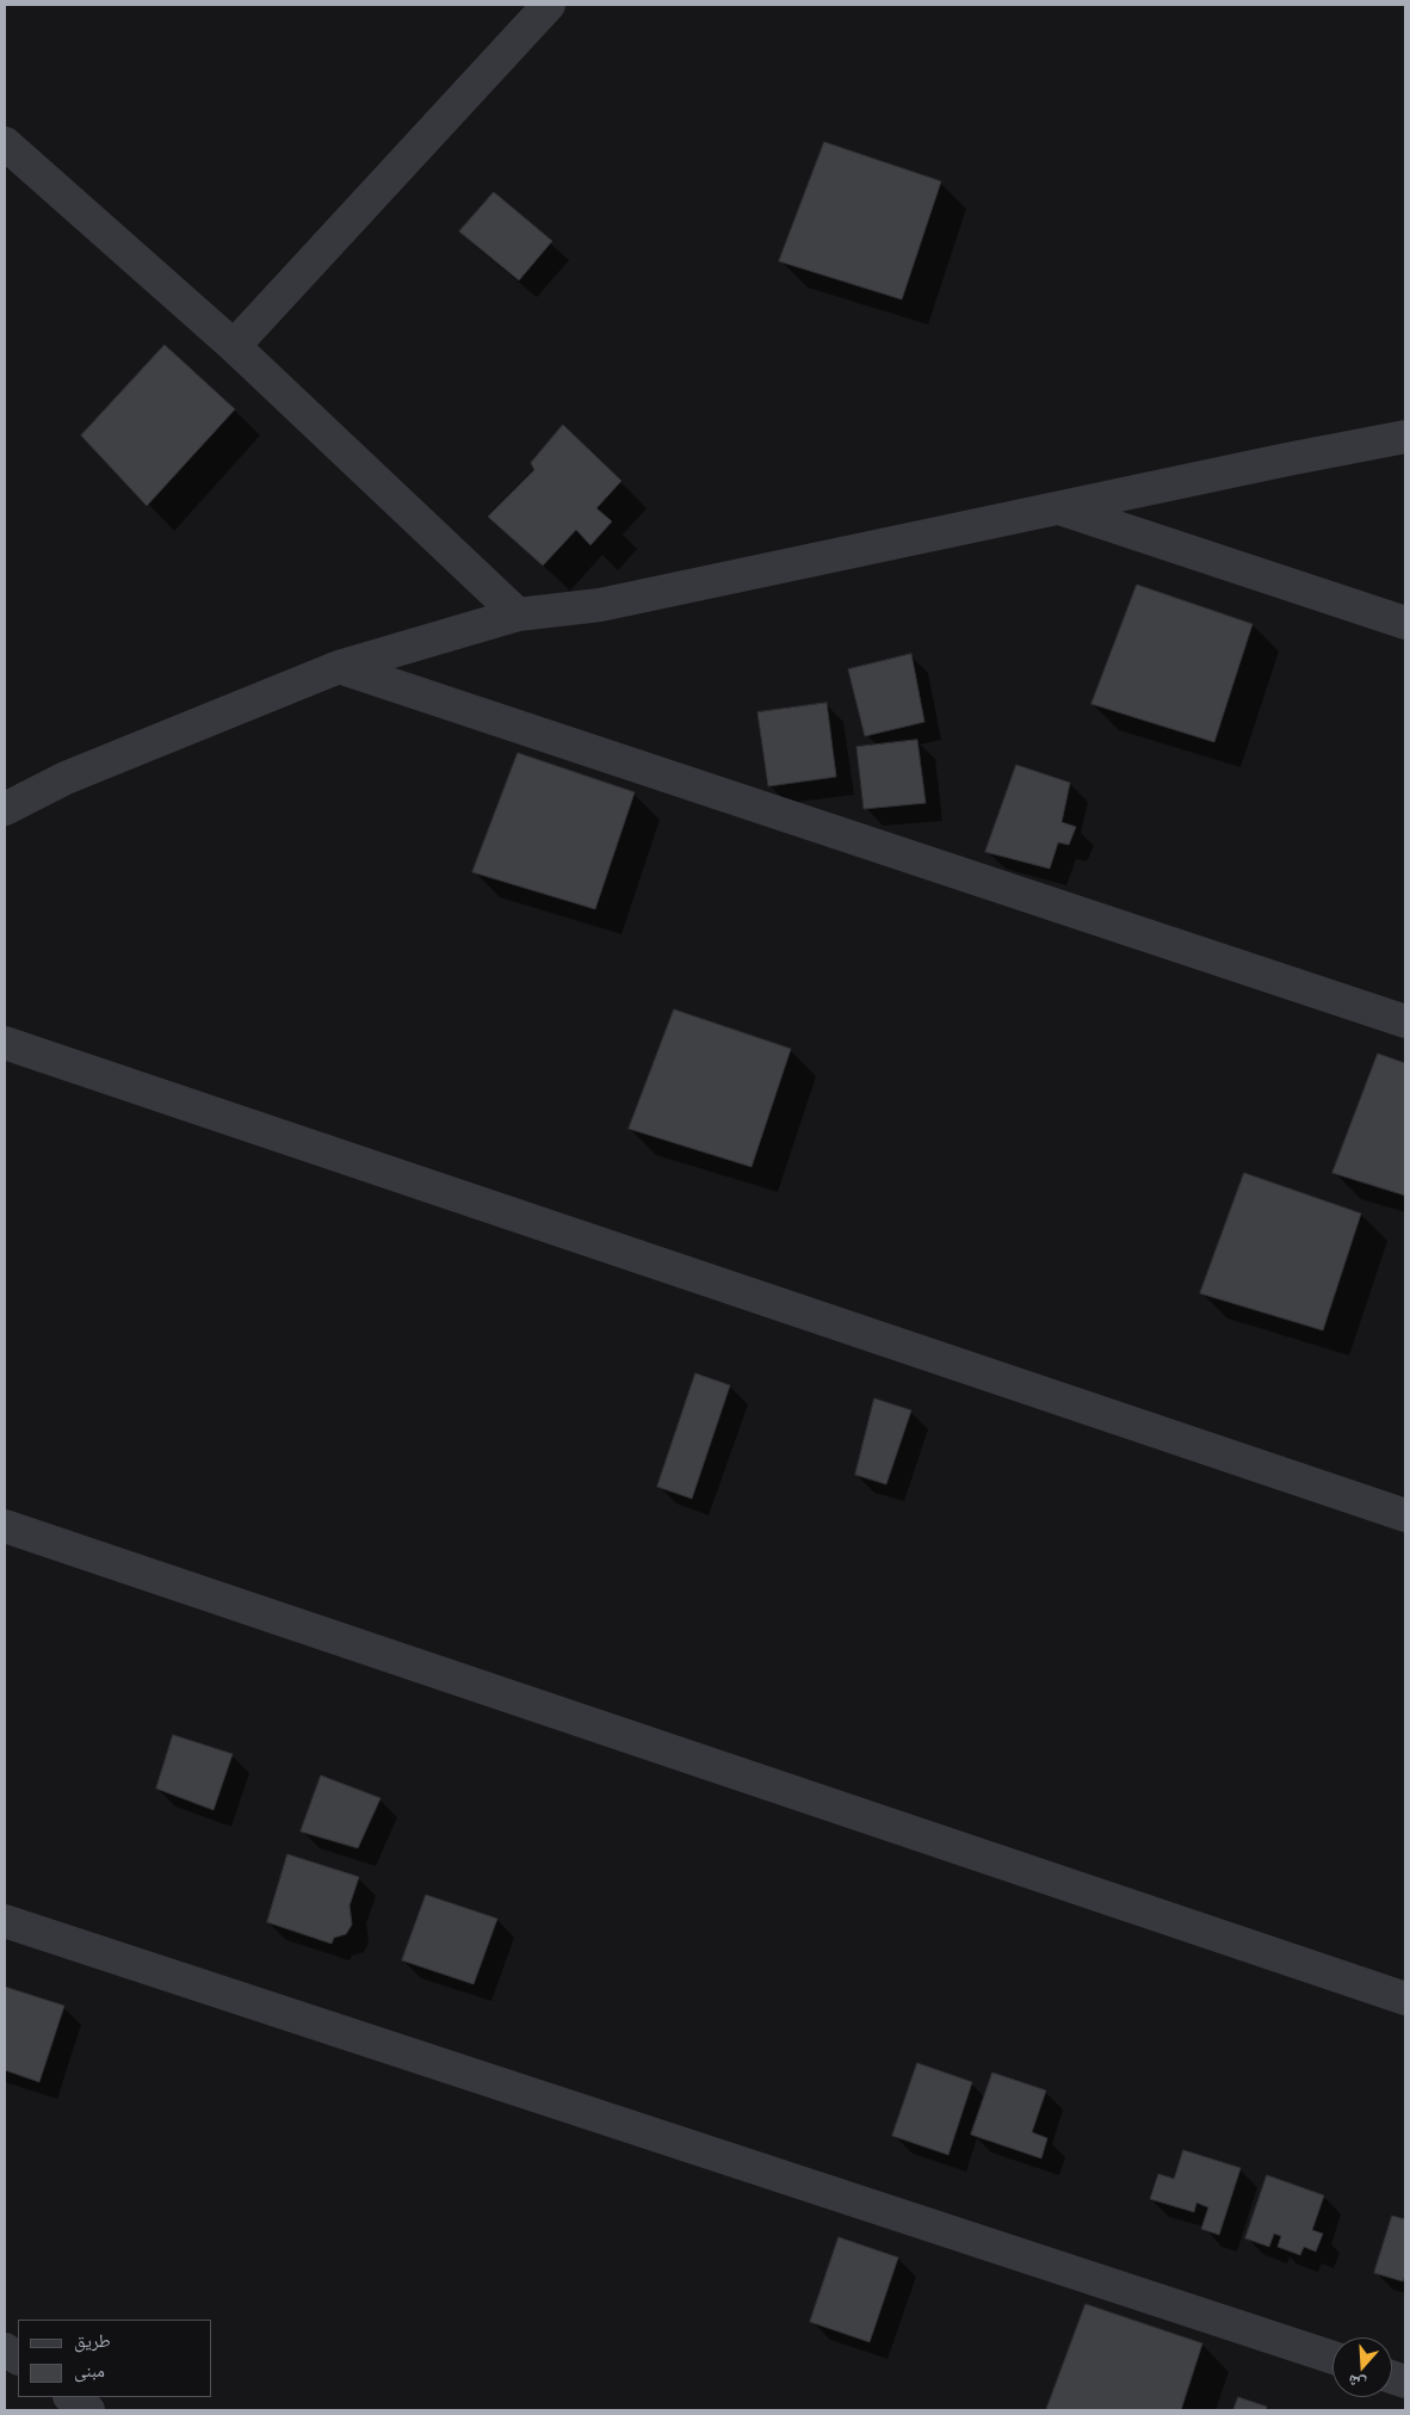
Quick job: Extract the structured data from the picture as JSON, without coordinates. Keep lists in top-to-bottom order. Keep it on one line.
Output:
{"legend":["طريق","مبنى"],"north":"bottom"}
